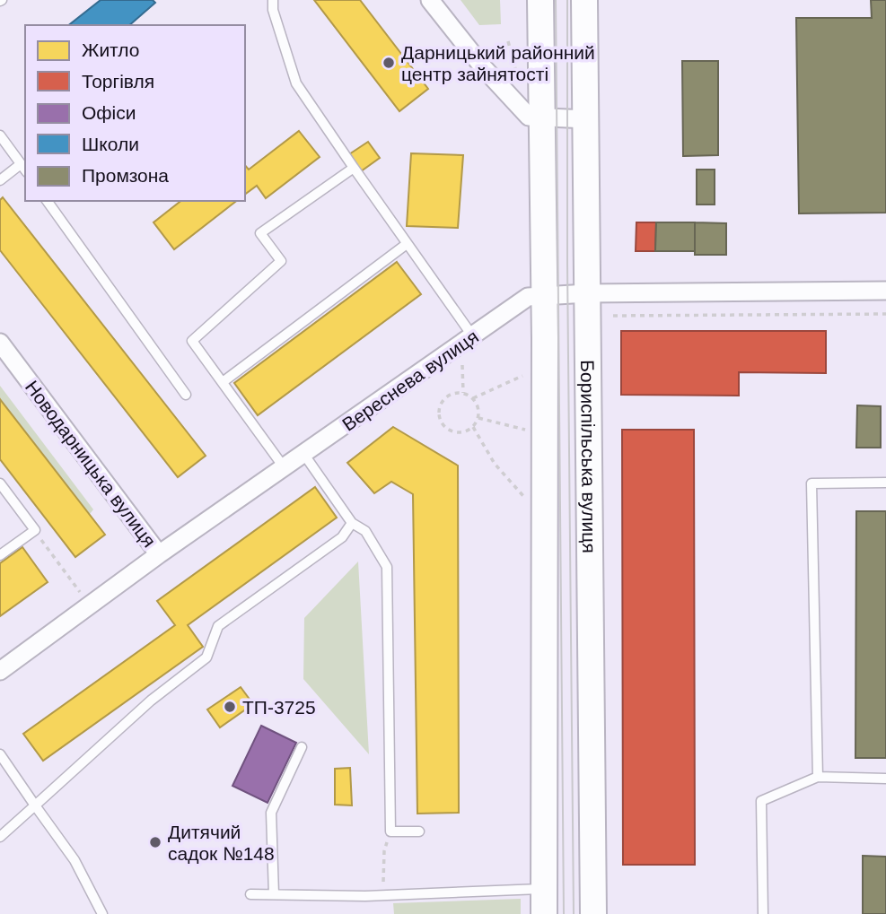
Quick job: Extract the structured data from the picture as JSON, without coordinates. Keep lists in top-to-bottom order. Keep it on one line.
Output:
{"streets":{"main road":["Бориспільська вулиця"],"street":["Вереснева вулиця","Новодарницька вулиця"]},"crossings":[["Вереснева вулиця","Бориспільська вулиця"],["Вереснева вулиця","Новодарницька вулиця"]],"places":["Дарницький районний центр зайнятості","ТП-3725","Дитячий садок №148"],"legend":["Житло","Торгівля","Офіси","Школи","Промзона"]}
